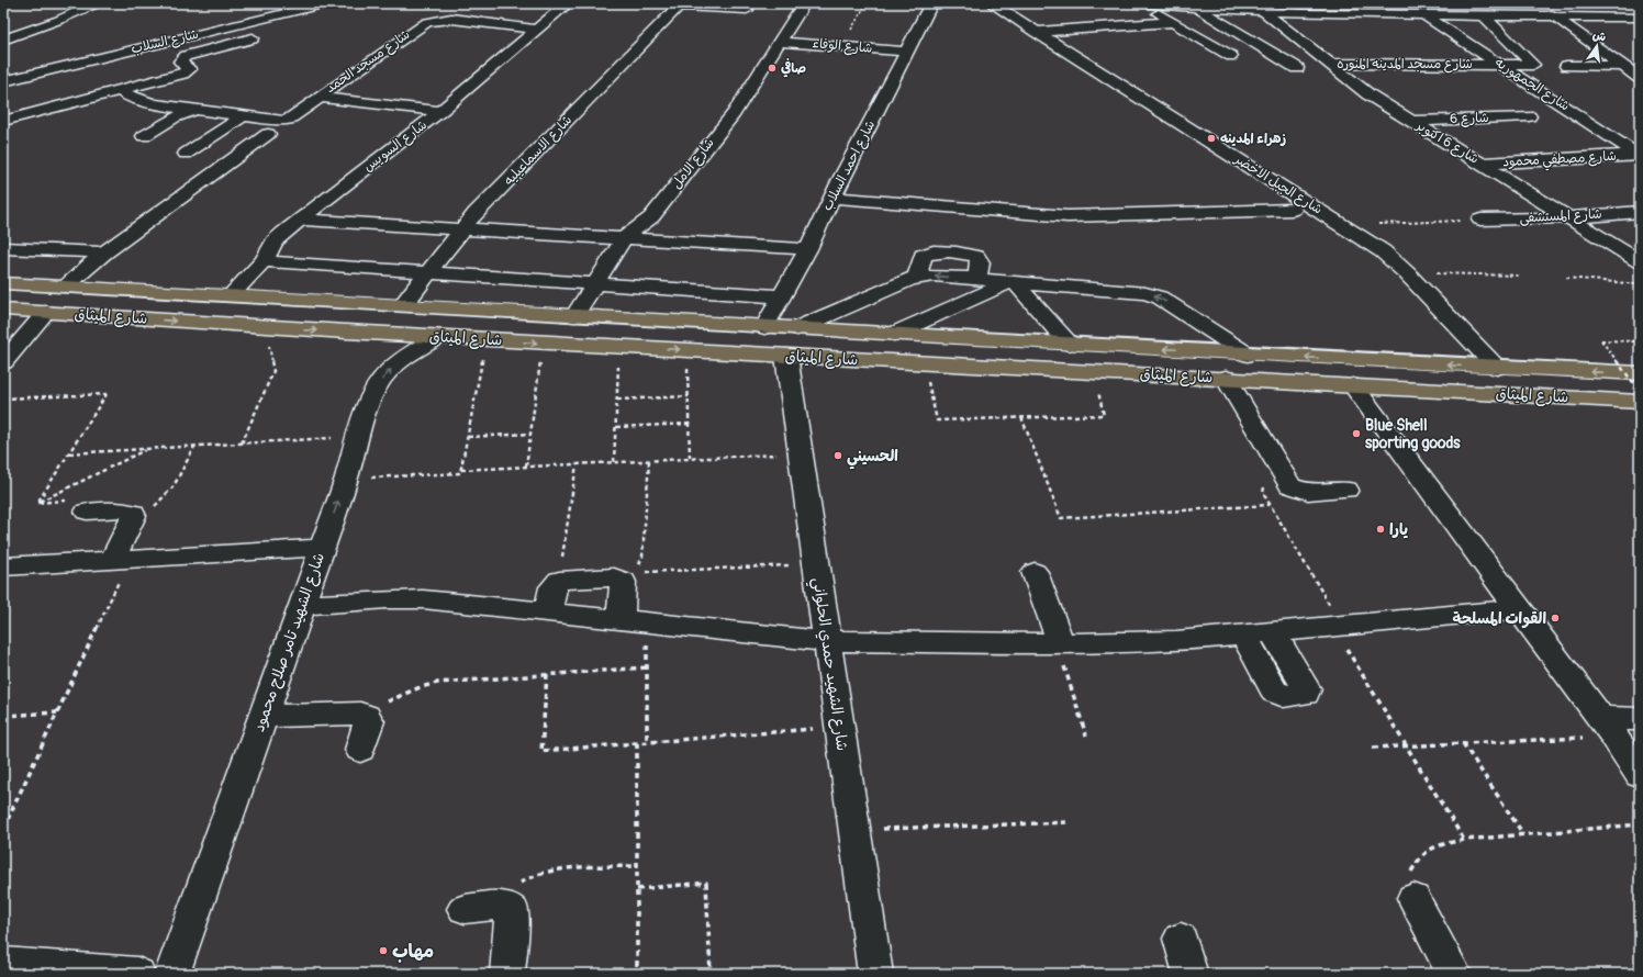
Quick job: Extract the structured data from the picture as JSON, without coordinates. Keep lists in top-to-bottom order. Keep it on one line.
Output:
{"streets":{"main road":["شارع الميثاق"],"street":["شارع السلاب","شارع الوفاء","شارع مسجد الحمد","شارع مسجد المدينه المنوره","شارع الجمهوريه","شارع 6","شارع 6 اكتوبر","شارع السويس","شارع الاسماعيليه","شارع مصطفي محمود","شارع الامل","شارع احمد السلاب","شارع الجبل الاخضر","شارع المستشفى","شارع الشهيد تامر صلاح محمود","شارع الشهيد حمدي الحلواني"]},"crossings":[["شارع الوفاء","شارع الامل"],["شارع الوفاء","شارع احمد السلاب"],["شارع مسجد الحمد","شارع السويس"],["شارع مسجد المدينه المنوره","شارع الجمهوريه"],["شارع مسجد المدينه المنوره","شارع 6 اكتوبر"],["شارع الجمهوريه","شارع مصطفي محمود"],["شارع 6","شارع 6 اكتوبر"],["شارع 6 اكتوبر","شارع مصطفي محمود"],["شارع 6 اكتوبر","شارع المستشفى"],["شارع السويس","شارع الميثاق"],["شارع الاسماعيليه","شارع الميثاق"],["شارع الامل","شارع الميثاق"],["شارع احمد السلاب","شارع الميثاق"],["شارع الجبل الاخضر","شارع الميثاق"],["شارع الميثاق","شارع الشهيد تامر صلاح محمود"],["شارع الميثاق","شارع الشهيد حمدي الحلواني"]],"places":["صافي","زهراء المدينه","Blue Shell sporting goods","الحسيني","يارا","القوات المسلحة","مهاب"],"north":"top"}
